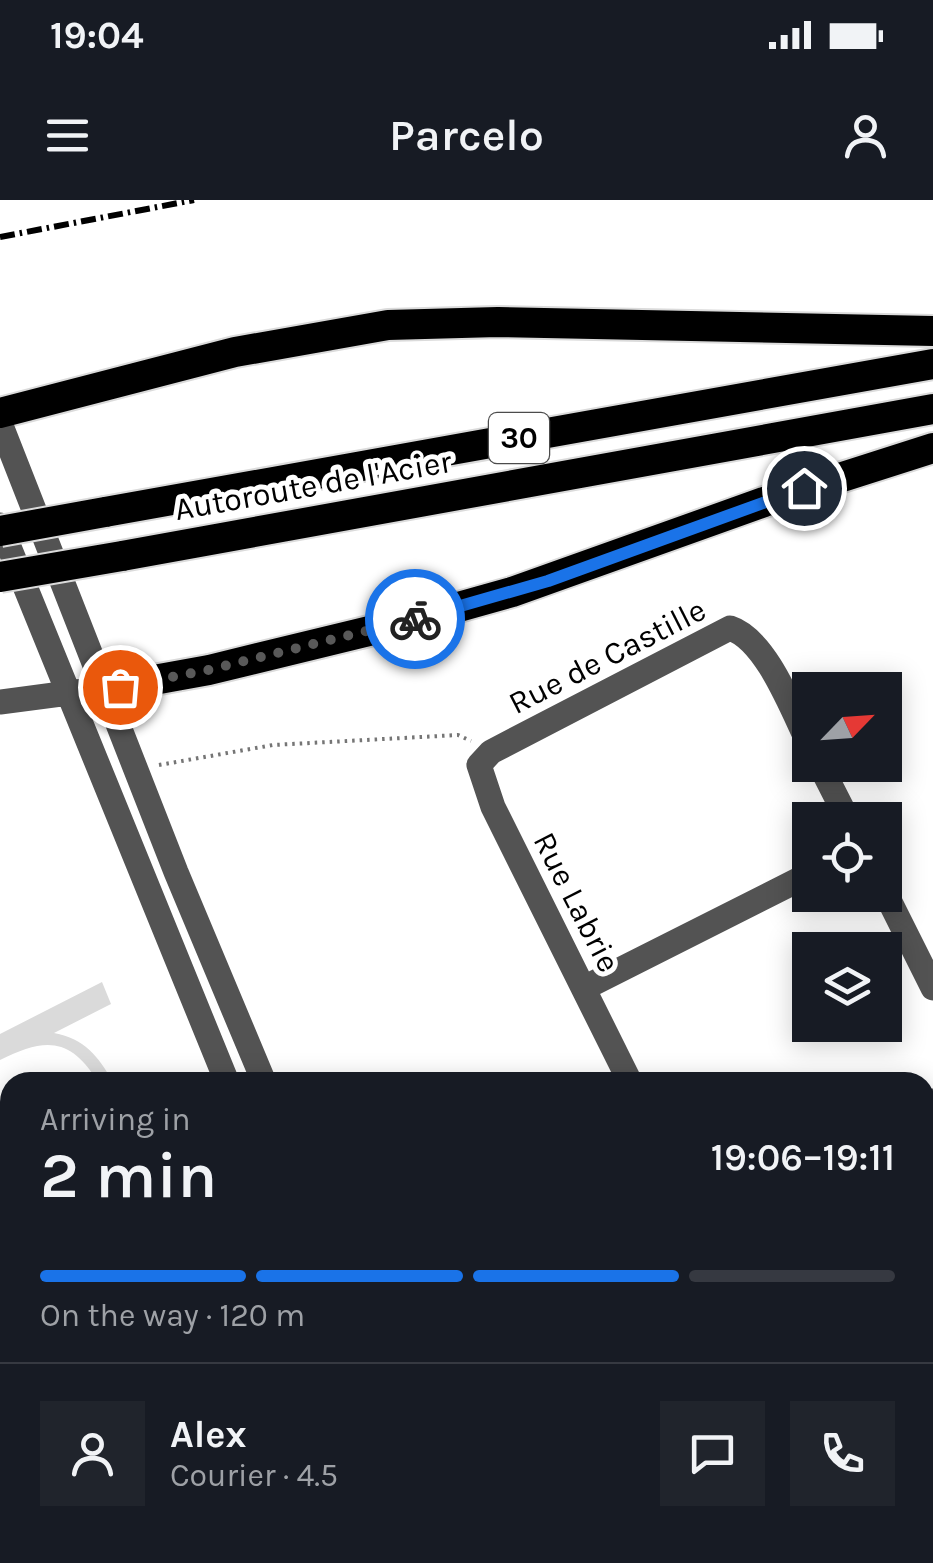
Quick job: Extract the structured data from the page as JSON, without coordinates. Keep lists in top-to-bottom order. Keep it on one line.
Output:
{"streets":{"highway":["30","Autoroute de l'Acier"],"street":["Rue de Castille","Rue Labrie"]},"crossings":[["Rue de Castille","Rue Labrie"]],"north":"top right","page":{"status":"19:04","header":"Parcelo","heading":["2 min","Arriving in","19:06–19:11"],"panel":["Alex","Courier · 4.5"],"bar":"On the way · 120 m"}}
